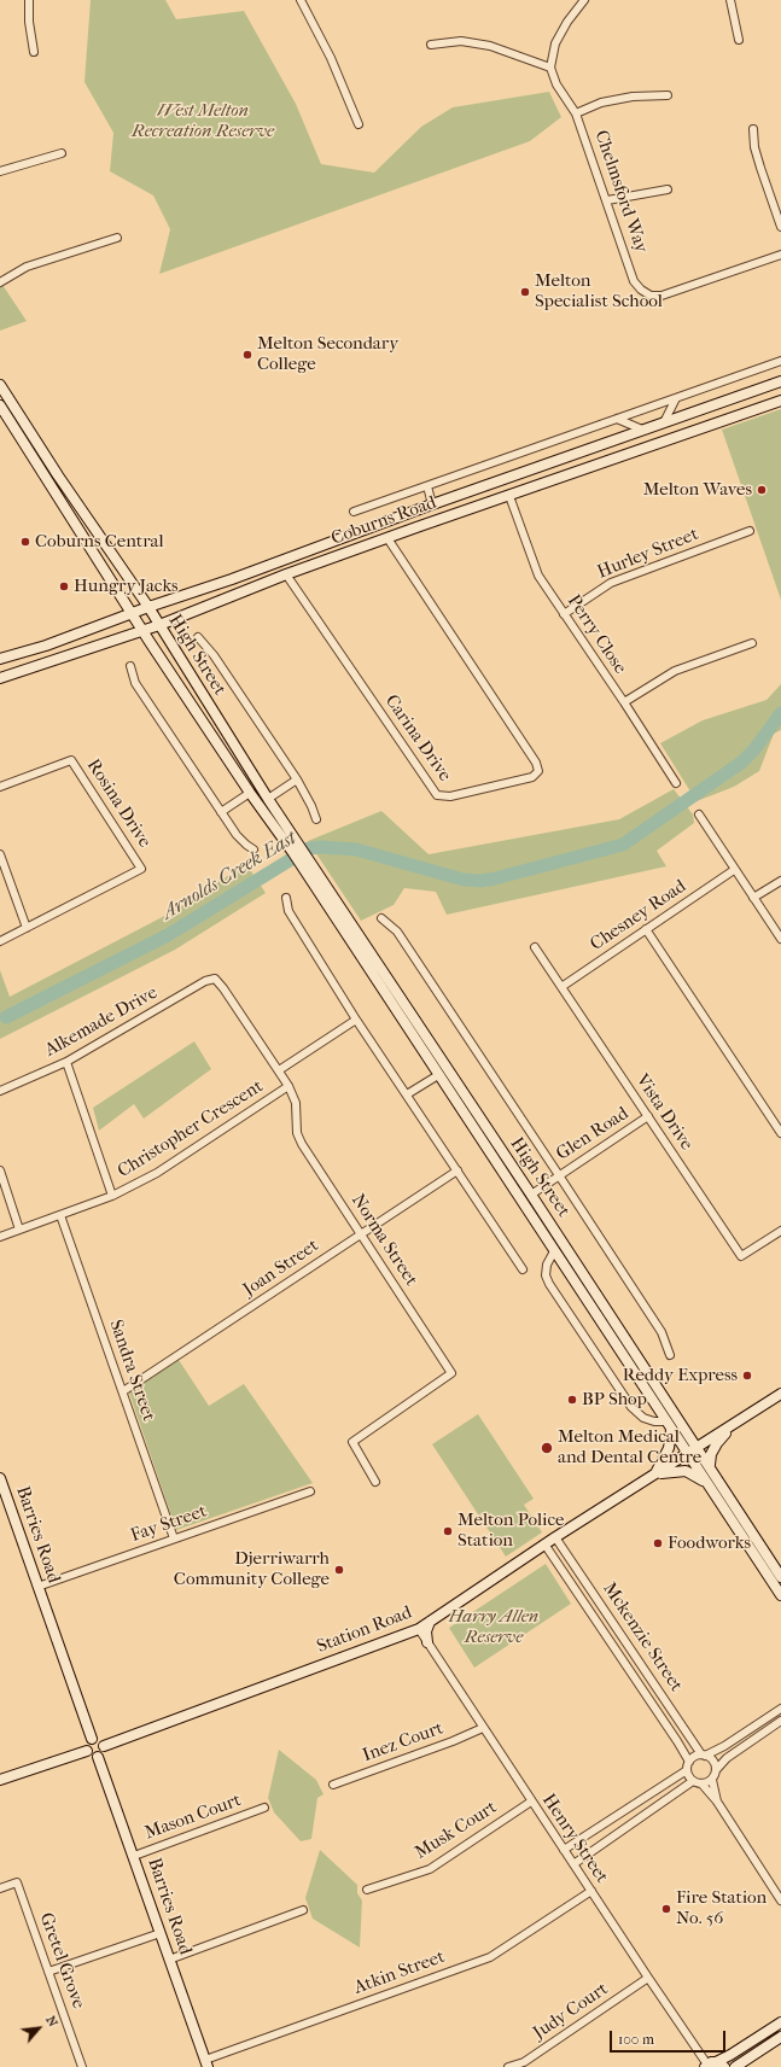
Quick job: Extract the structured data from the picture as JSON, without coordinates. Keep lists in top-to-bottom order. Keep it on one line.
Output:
{"streets":{"street":["Chelmsford Way","Coburns Road","Hurley Street","Perry Close","High Street","Carina Drive","Rosina Drive","Chesney Road","Alkemade Drive","Vista Drive","Christopher Crescent","Glen Road","Norma Street","Joan Street","Sandra Street","Fay Street","Barries Road","Station Road","Mckenzie Street","Inez Court","Mason Court","Musk Court","Henry Street","Gretel Grove","Atkin Street","Judy Court"]},"crossings":[["Coburns Road","Perry Close"],["Coburns Road","High Street"],["Coburns Road","Carina Drive"],["Hurley Street","Perry Close"],["High Street","Glen Road"],["High Street","Station Road"],["Chesney Road","Vista Drive"],["Alkemade Drive","Norma Street"],["Vista Drive","Glen Road"],["Christopher Crescent","Norma Street"],["Christopher Crescent","Sandra Street"],["Norma Street","Joan Street"],["Joan Street","Sandra Street"],["Sandra Street","Fay Street"],["Fay Street","Barries Road"],["Barries Road","Station Road"],["Barries Road","Mason Court"],["Barries Road","Atkin Street"],["Station Road","Mckenzie Street"],["Station Road","Henry Street"],["Inez Court","Henry Street"],["Musk Court","Henry Street"],["Henry Street","Atkin Street"],["Henry Street","Judy Court"]],"water":["Arnolds Creek East"],"parks":["West Melton Recreation Reserve","Harry Allen Reserve"],"places":["Melton Specialist School","Melton Secondary College","Melton Waves","Coburns Central","Hungry Jacks","Reddy Express","BP Shop","Melton Medical and Dental Centre","Melton Police Station","Foodworks","Djerriwarrh Community College","Fire Station No. 56"],"scale_bar":"100 m","north":"top right"}
